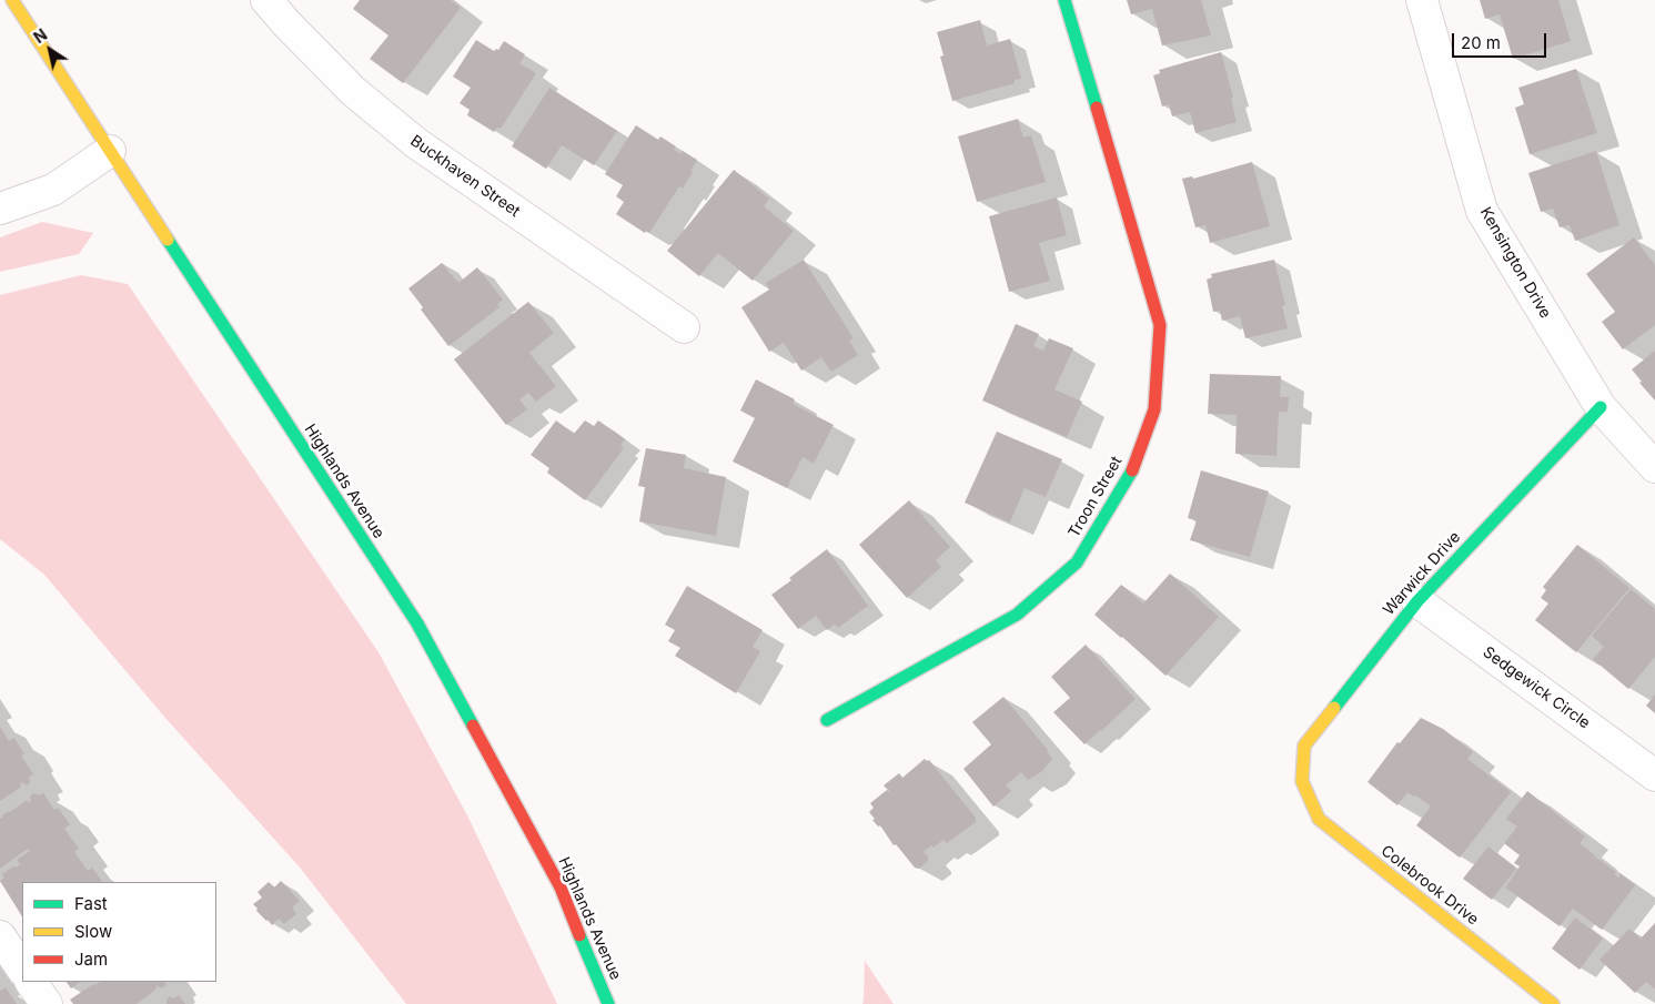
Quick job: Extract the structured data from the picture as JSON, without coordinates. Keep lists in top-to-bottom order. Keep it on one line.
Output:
{"streets":{"street":["Buckhaven Street","Kensington Drive","Highlands Avenue","Troon Street","Warwick Drive","Sedgewick Circle","Colebrook Drive"]},"crossings":[["Kensington Drive","Warwick Drive"],["Warwick Drive","Sedgewick Circle"],["Warwick Drive","Colebrook Drive"]],"legend":["Fast","Slow","Jam"],"scale_bar":"20 m","north":"top left"}
